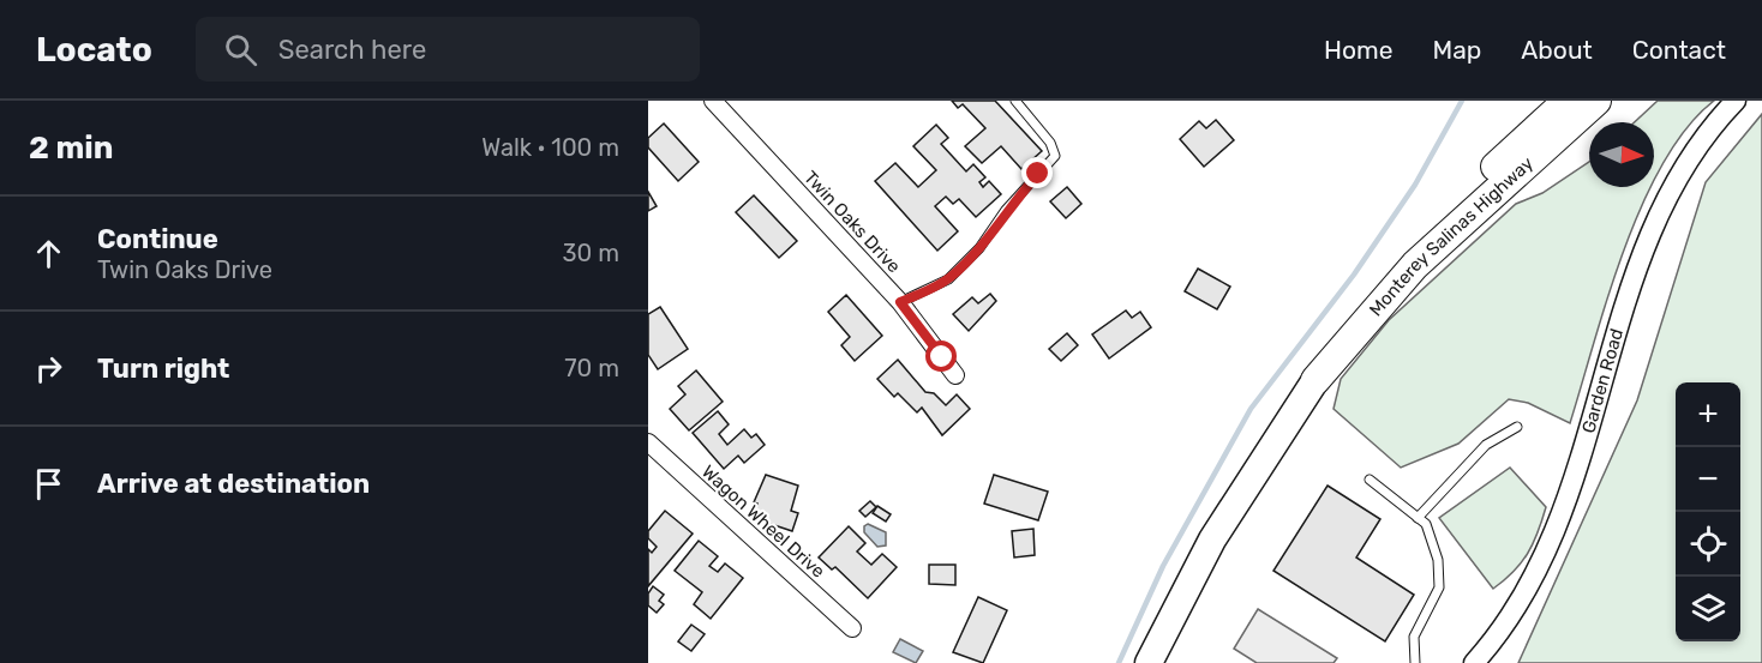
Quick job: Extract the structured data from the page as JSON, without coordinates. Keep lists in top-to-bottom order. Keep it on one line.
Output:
{"streets":{"highway":["Monterey Salinas Highway"],"street":["Twin Oaks Drive","Garden Road","Wagon Wheel Drive"]},"north":"right","page":{"header":"Locato","search":"Search here","nav":["Home","Map","About","Contact"],"heading":["2 min","Walk · 100 m"],"list":[["Continue","Twin Oaks Drive","30 m"],["Turn right","70 m"],"Arrive at destination"],"map_buttons":["+","−"]}}
